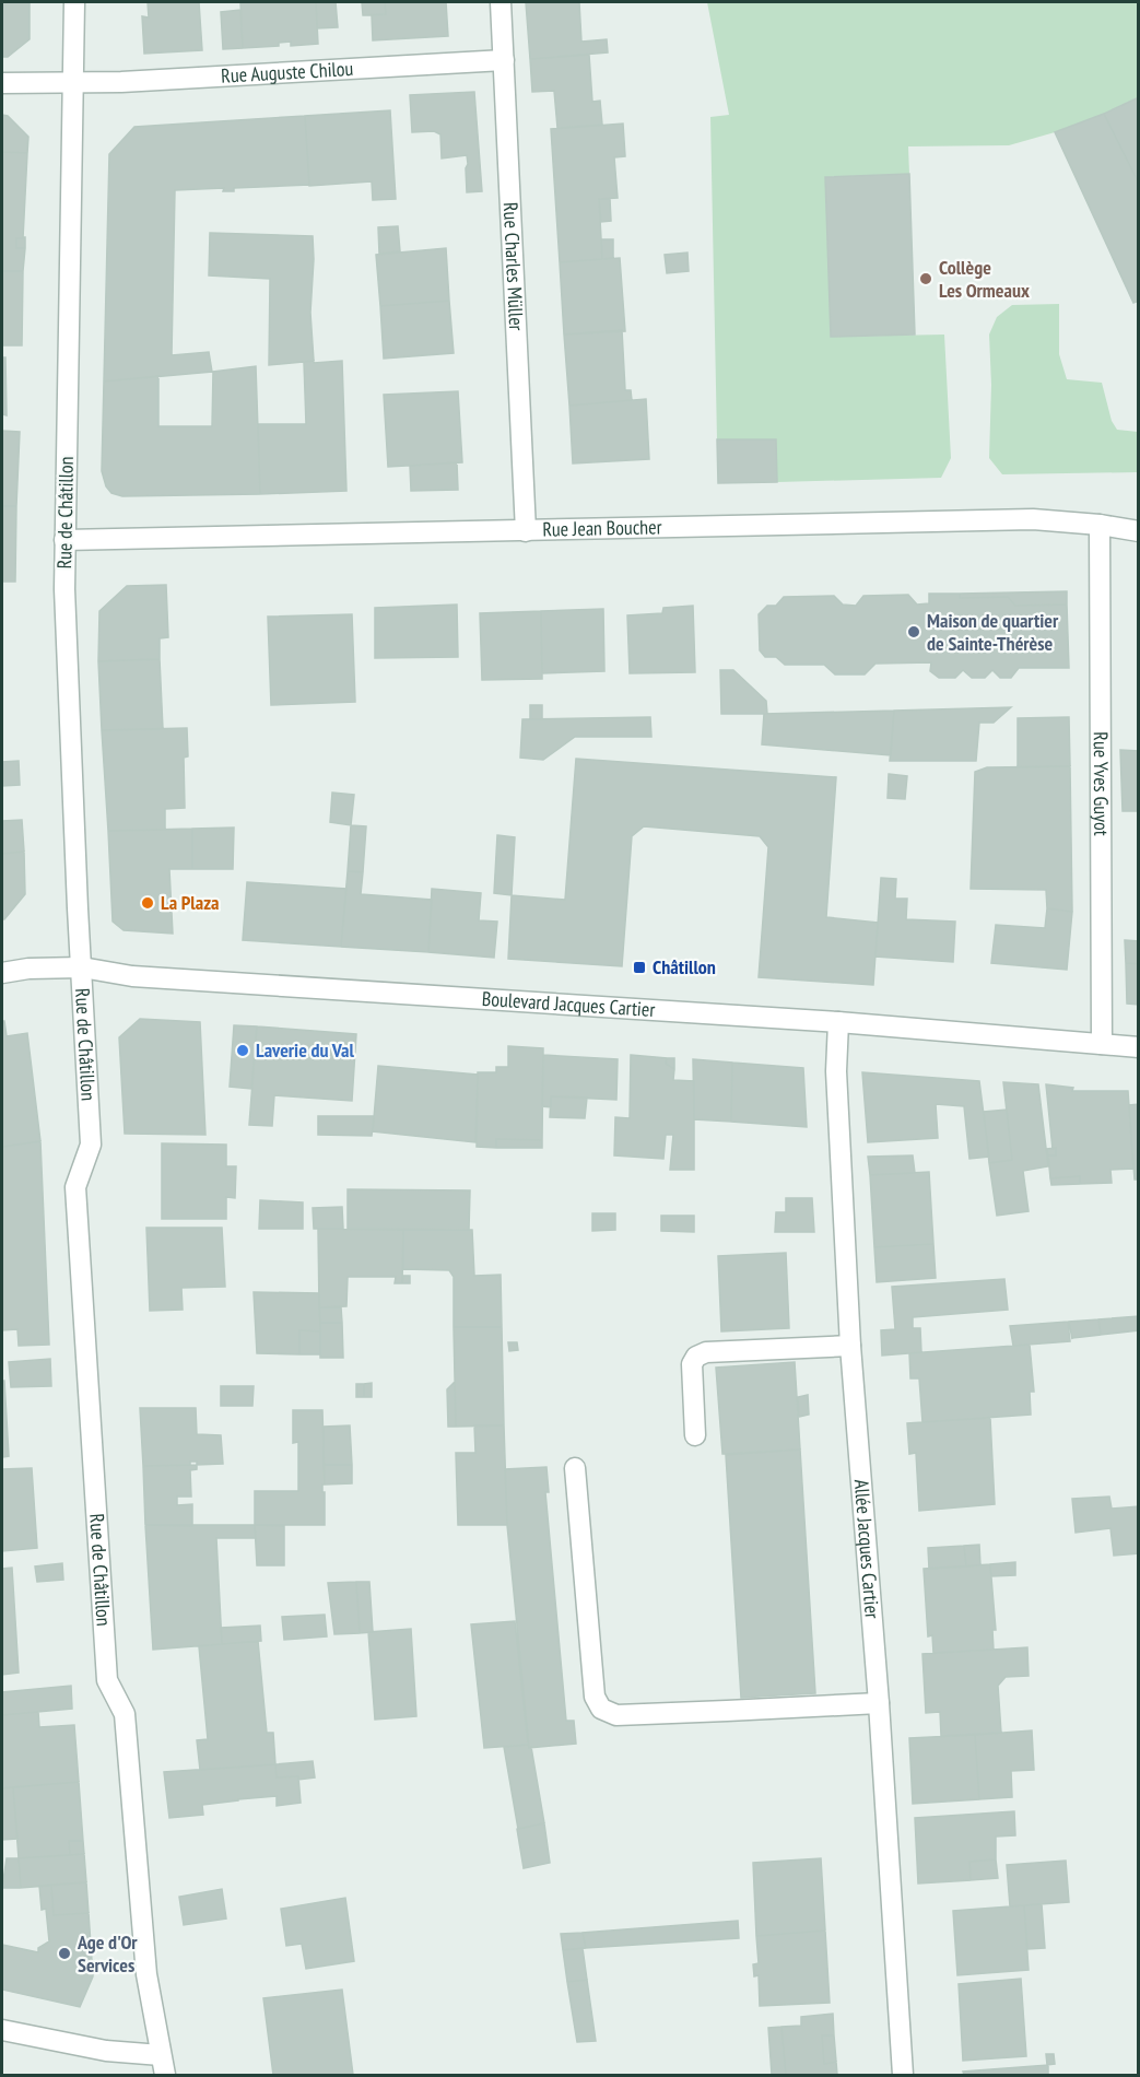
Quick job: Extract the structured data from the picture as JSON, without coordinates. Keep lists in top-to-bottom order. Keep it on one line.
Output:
{"streets":{"street":["Rue Auguste Chilou","Rue Charles Müller","Rue de Châtillon","Rue Jean Boucher","Rue Yves Guyot","Boulevard Jacques Cartier","Allée Jacques Cartier"]},"crossings":[["Rue Auguste Chilou","Rue Charles Müller"],["Rue Auguste Chilou","Rue de Châtillon"],["Rue Charles Müller","Rue Jean Boucher"],["Rue de Châtillon","Rue Jean Boucher"],["Rue de Châtillon","Boulevard Jacques Cartier"],["Rue Jean Boucher","Rue Yves Guyot"],["Rue Yves Guyot","Boulevard Jacques Cartier"],["Boulevard Jacques Cartier","Allée Jacques Cartier"]],"places":{"other":["Collège Les Ormeaux","Maison de quartier de Sainte-Thérèse","La Plaza","Laverie du Val","Age d'Or Services"],"transit":["Châtillon"]}}
